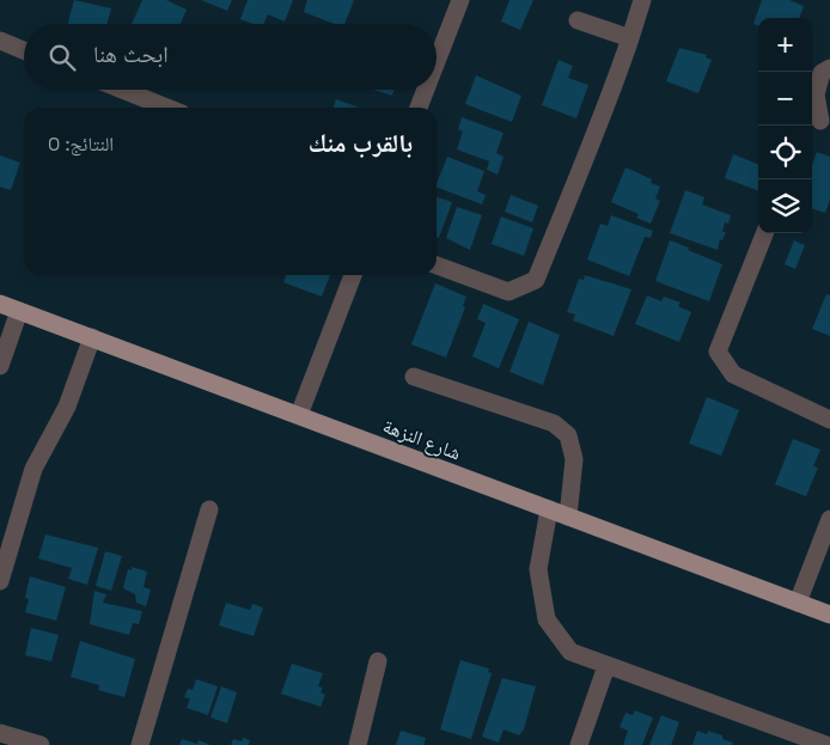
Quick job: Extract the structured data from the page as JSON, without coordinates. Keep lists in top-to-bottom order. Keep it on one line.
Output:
{"streets":{"main road":["شارع النزهة"]},"page":{"map_buttons":["+","−"],"search":"ابحث هنا","heading":["بالقرب منك","النتائج: 0"]}}
